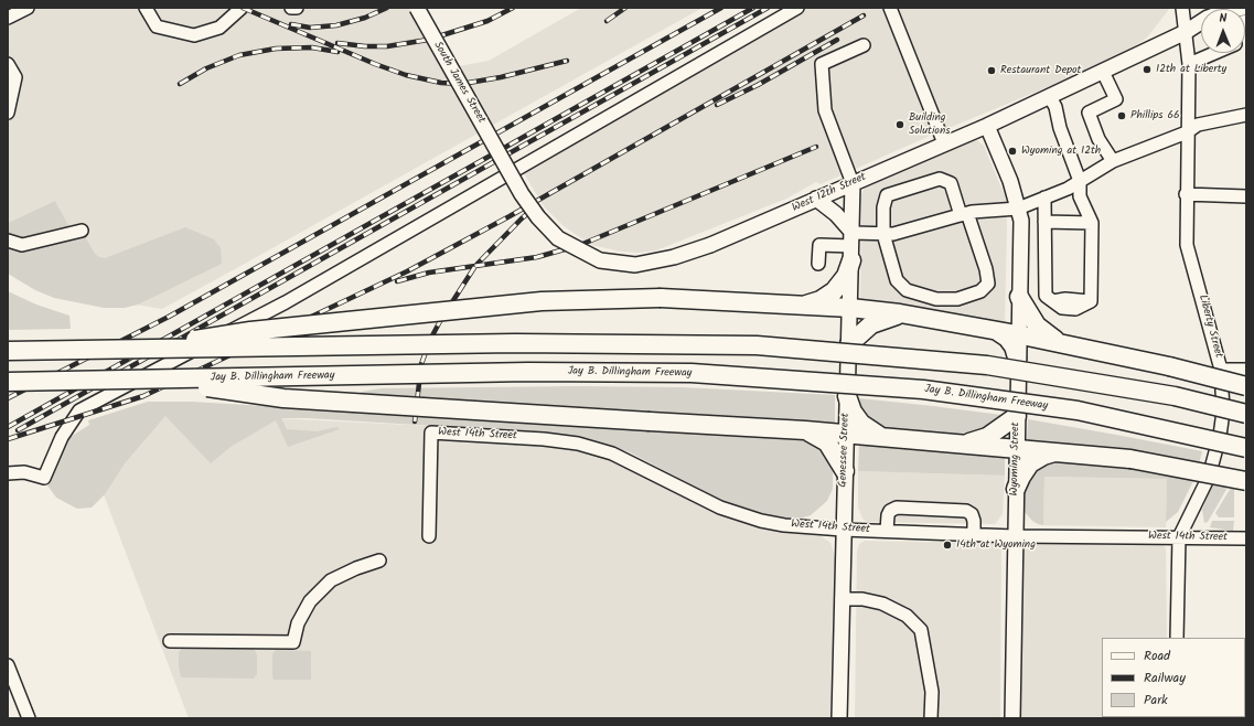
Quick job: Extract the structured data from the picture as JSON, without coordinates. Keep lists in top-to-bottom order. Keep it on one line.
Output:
{"streets":{"highway":["Jay B. Dillingham Freeway"],"main road":["South James Street","West 12th Street","Genessee Street","Wyoming Street"],"street":["Liberty Street","West 14th Street"]},"crossings":[["South James Street","West 12th Street"],["West 12th Street","Liberty Street"],["West 12th Street","Genessee Street"],["West 12th Street","Wyoming Street"],["Liberty Street","West 14th Street"],["West 14th Street","Genessee Street"],["West 14th Street","Wyoming Street"]],"places":["12th at Liberty","Restaurant Depot","Phillips 66","Building Solutions","Wyoming at 12th","14th at Wyoming"],"legend":["Road","Railway","Park"],"north":"top"}
